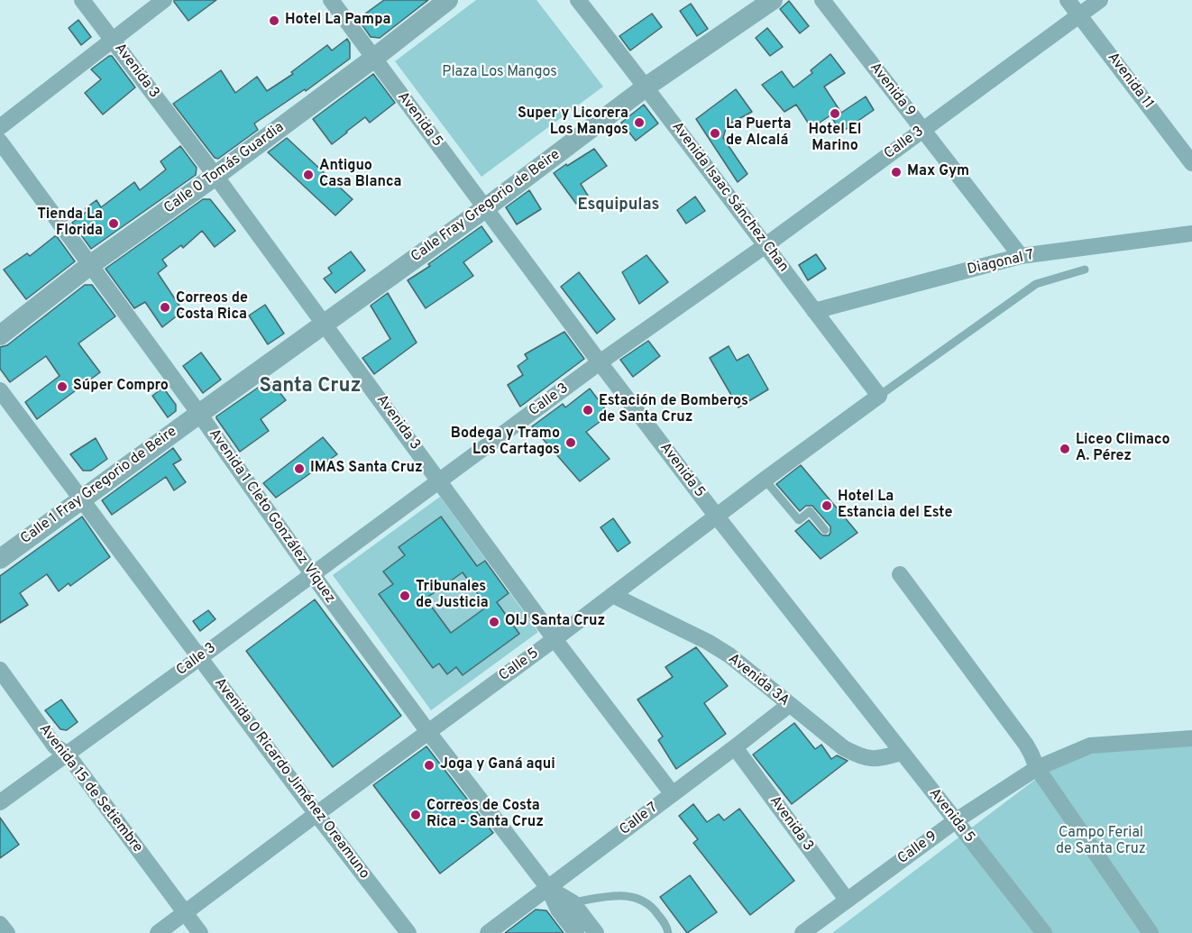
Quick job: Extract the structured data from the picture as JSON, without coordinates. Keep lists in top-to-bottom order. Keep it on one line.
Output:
{"streets":{"street":["Avenida 3","Avenida 11","Avenida 9","Avenida 5","Calle 3","Calle 0 Tomás Guardia","Avenida Isaac Sánchez Chan","Calle Fray Gregorio de Beire","Diagonal 7","Calle 1 Fray Gregorio de Beire","Avenida 1 Cleto González Víquez","Calle 5","Avenida 3A","Avenida 0 Ricardo Jiménez Oreamuno","Avenida 15 de Setiembre","Calle 7","Calle 9"]},"crossings":[["Avenida 3","Calle 3"],["Avenida 3","Calle 0 Tomás Guardia"],["Avenida 3","Calle Fray Gregorio de Beire"],["Avenida 3","Calle 5"],["Avenida 3","Calle 7"],["Avenida 3","Calle 9"],["Avenida 11","Calle 3"],["Avenida 9","Calle 3"],["Avenida 9","Diagonal 7"],["Avenida 5","Calle 3"],["Avenida 5","Calle 0 Tomás Guardia"],["Avenida 5","Calle Fray Gregorio de Beire"],["Avenida 5","Calle 5"],["Avenida 5","Avenida 3A"],["Avenida 5","Calle 9"],["Calle 3","Avenida Isaac Sánchez Chan"],["Calle 3","Avenida 1 Cleto González Víquez"],["Calle 3","Avenida 0 Ricardo Jiménez Oreamuno"],["Calle 3","Avenida 15 de Setiembre"],["Calle 0 Tomás Guardia","Avenida 1 Cleto González Víquez"],["Avenida Isaac Sánchez Chan","Calle Fray Gregorio de Beire"],["Avenida Isaac Sánchez Chan","Diagonal 7"],["Avenida Isaac Sánchez Chan","Calle 5"],["Calle Fray Gregorio de Beire","Calle 1 Fray Gregorio de Beire"],["Calle Fray Gregorio de Beire","Avenida 1 Cleto González Víquez"],["Calle 1 Fray Gregorio de Beire","Avenida 1 Cleto González Víquez"],["Calle 1 Fray Gregorio de Beire","Avenida 0 Ricardo Jiménez Oreamuno"],["Avenida 1 Cleto González Víquez","Calle 5"],["Avenida 1 Cleto González Víquez","Calle 7"],["Calle 5","Avenida 3A"],["Calle 5","Avenida 0 Ricardo Jiménez Oreamuno"],["Calle 5","Avenida 15 de Setiembre"],["Avenida 3A","Calle 7"]],"districts":["Esquipulas","Santa Cruz"],"parks":["Plaza Los Mangos","Campo Ferial de Santa Cruz"],"places":["Hotel La Pampa","Hotel El Marino","Super y Licorera Los Mangos","La Puerta de Alcalá","Max Gym","Antiguo Casa Blanca","Tienda La Florida","Correos de Costa Rica","Súper Compro","Estación de Bomberos de Santa Cruz","Bodega y Tramo Los Cartagos","Liceo Climaco A. Pérez","IMAS Santa Cruz","Hotel La Estancia del Este","Tribunales de Justicia","OIJ Santa Cruz","Joga y Ganá aqui","Correos de Costa Rica - Santa Cruz"]}
